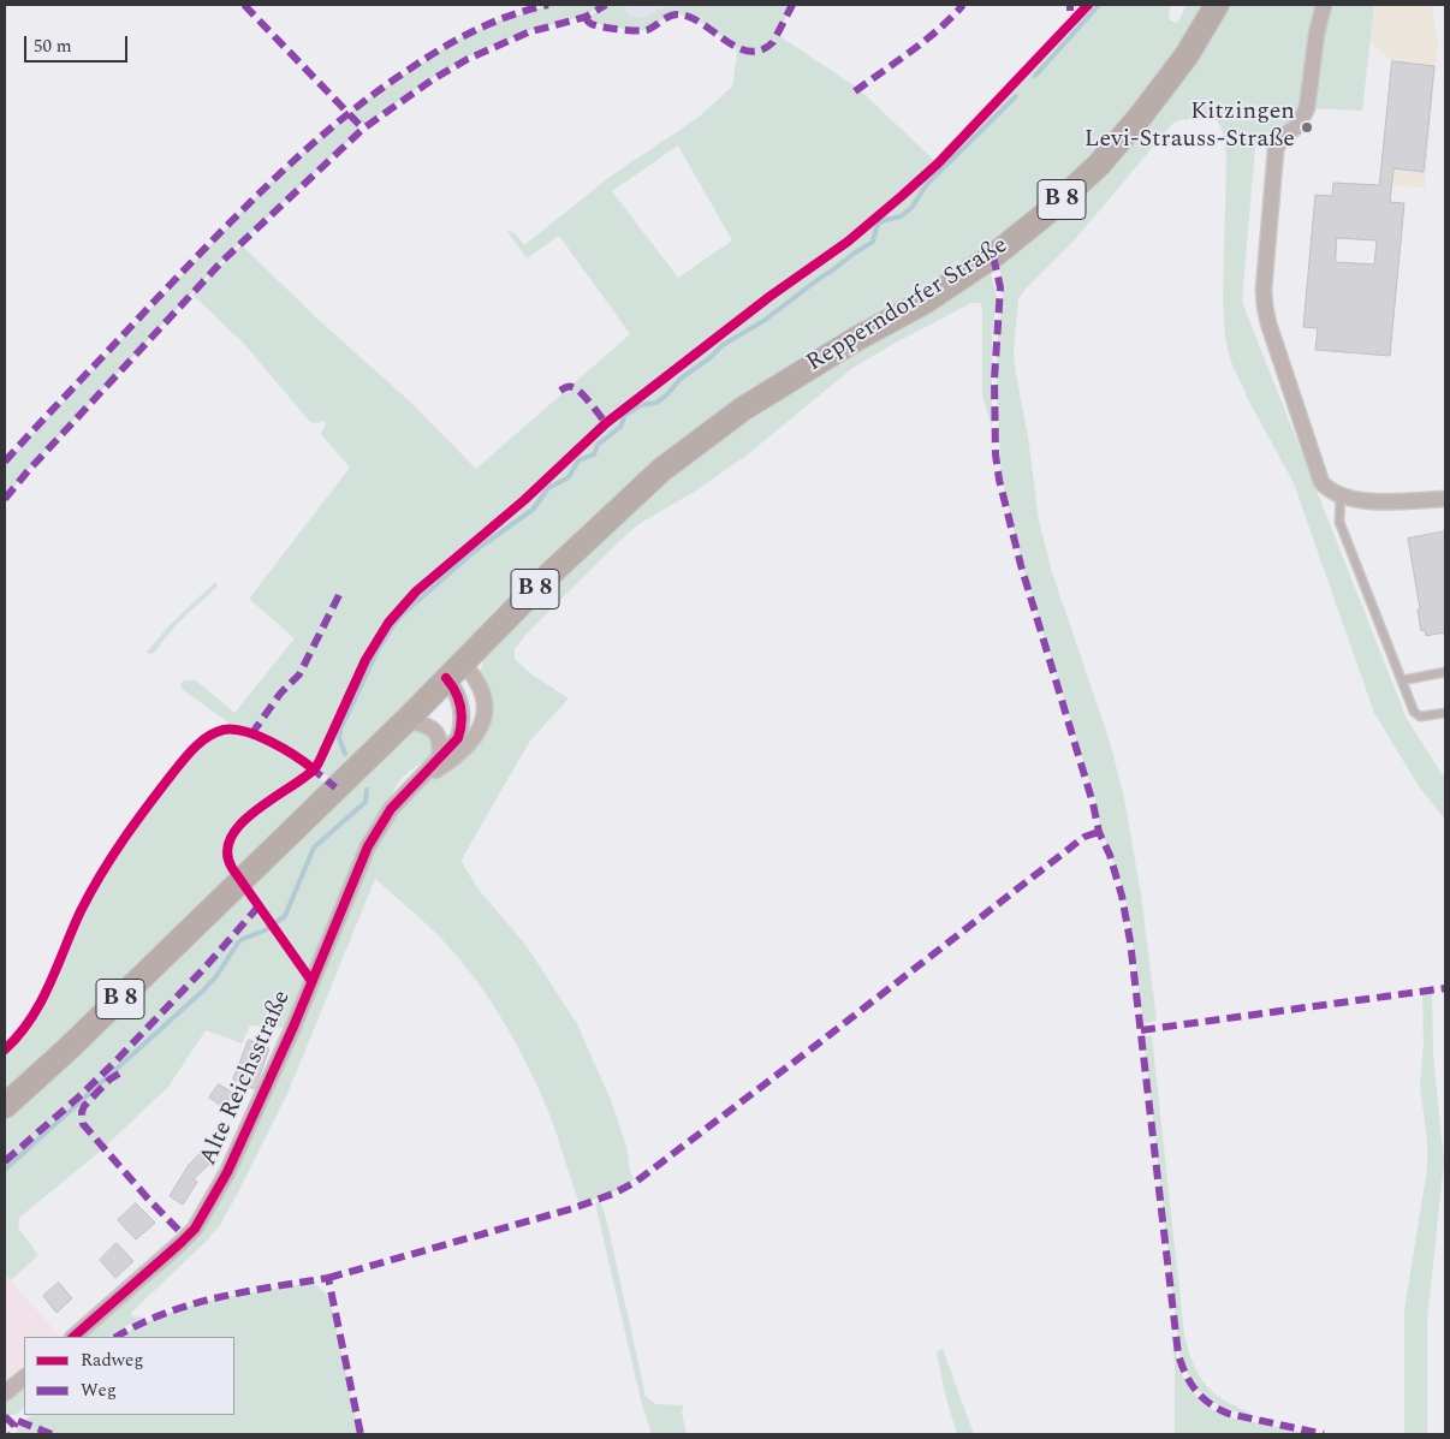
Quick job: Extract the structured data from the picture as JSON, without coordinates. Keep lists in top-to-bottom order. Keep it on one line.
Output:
{"streets":{"main road":["B 8","Repperndorfer Straße"],"street":["Alte Reichsstraße"]},"crossings":[["B 8","Repperndorfer Straße"],["B 8","Alte Reichsstraße"],["Repperndorfer Straße","Alte Reichsstraße"]],"places":["Kitzingen Levi-Strauss-Straße"],"legend":["Radweg","Weg"],"scale_bar":"50 m"}
